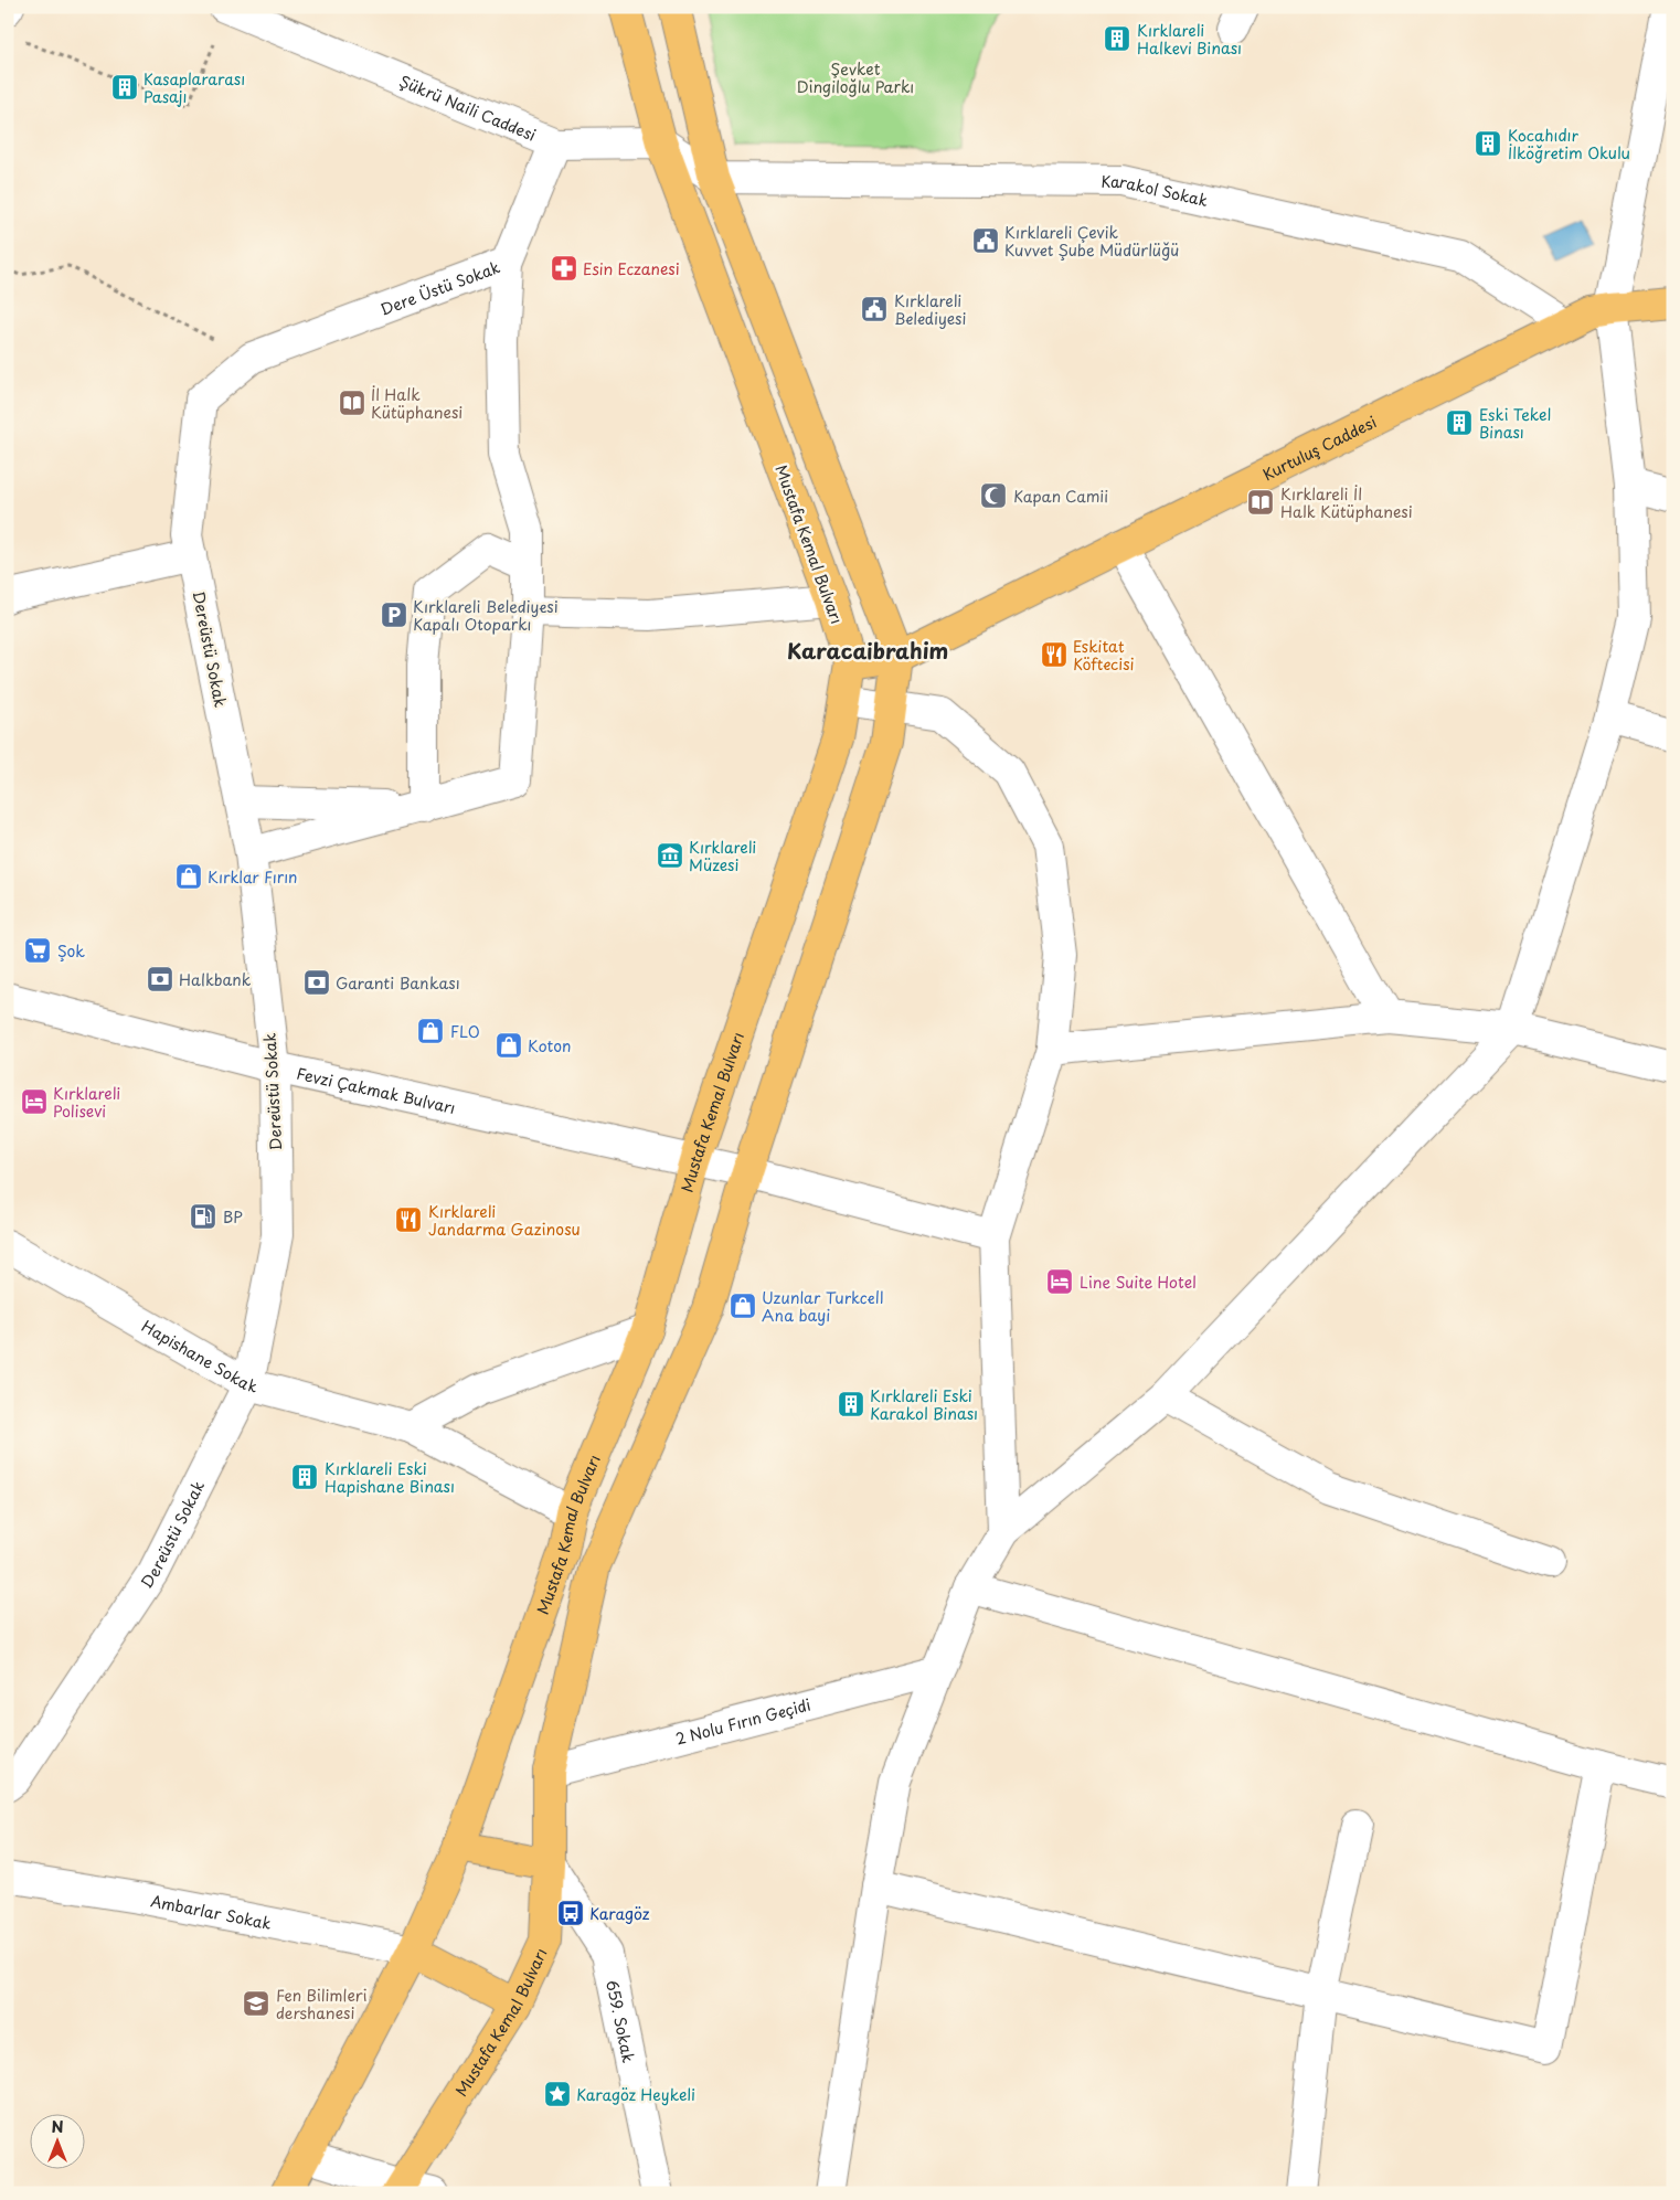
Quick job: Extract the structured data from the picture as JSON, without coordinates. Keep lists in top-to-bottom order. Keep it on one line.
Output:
{"streets":{"main road":["Kurtuluş Caddesi","Mustafa Kemal Bulvarı"],"street":["Şükrü Naili Caddesi","Karakol Sokak","Dere Üstü Sokak","Dereüstü Sokak","Fevzi Çakmak Bulvarı","Hapishane Sokak","2 Nolu Fırın Geçidi","Ambarlar Sokak","659. Sokak"]},"crossings":[["Şükrü Naili Caddesi","Dere Üstü Sokak"],["Şükrü Naili Caddesi","Mustafa Kemal Bulvarı"],["Karakol Sokak","Kurtuluş Caddesi"],["Karakol Sokak","Mustafa Kemal Bulvarı"],["Dere Üstü Sokak","Dereüstü Sokak"],["Kurtuluş Caddesi","Mustafa Kemal Bulvarı"],["Mustafa Kemal Bulvarı","Fevzi Çakmak Bulvarı"],["Mustafa Kemal Bulvarı","Hapishane Sokak"],["Mustafa Kemal Bulvarı","2 Nolu Fırın Geçidi"],["Mustafa Kemal Bulvarı","Ambarlar Sokak"],["Mustafa Kemal Bulvarı","659. Sokak"],["Dereüstü Sokak","Fevzi Çakmak Bulvarı"],["Dereüstü Sokak","Hapishane Sokak"]],"districts":["Karacaibrahim"],"parks":["Şevket Dingiloğlu Parkı"],"places":{"building":["Kırklareli Halkevi Binası","Kasaplararası Pasajı","Kocahıdır İlköğretim Okulu","Eski Tekel Binası","Kırklareli Eski Karakol Binası","Kırklareli Eski Hapishane Binası"],"public building":["Kırklareli Çevik Kuvvet Şube Müdürlüğü","Kırklareli Belediyesi"],"pharmacy":["Esin Eczanesi"],"library":["İl Halk Kütüphanesi","Kırklareli İl Halk Kütüphanesi"],"mosque":["Kapan Camii"],"parking":["Kırklareli Belediyesi Kapalı Otoparkı"],"restaurant":["Eskitat Köftecisi","Kırklareli Jandarma Gazinosu"],"museum":["Kırklareli Müzesi"],"shop":["Kırklar Fırın","FLO","Koton","Uzunlar Turkcell Ana bayi"],"supermarket":["Şok"],"bank":["Halkbank","Garanti Bankası"],"hotel":["Kırklareli Polisevi","Line Suite Hotel"],"fuel station":["BP"],"bus stop":["Karagöz"],"school or university":["Fen Bilimleri dershanesi"],"place":["Karagöz Heykeli"]},"north":"top"}
